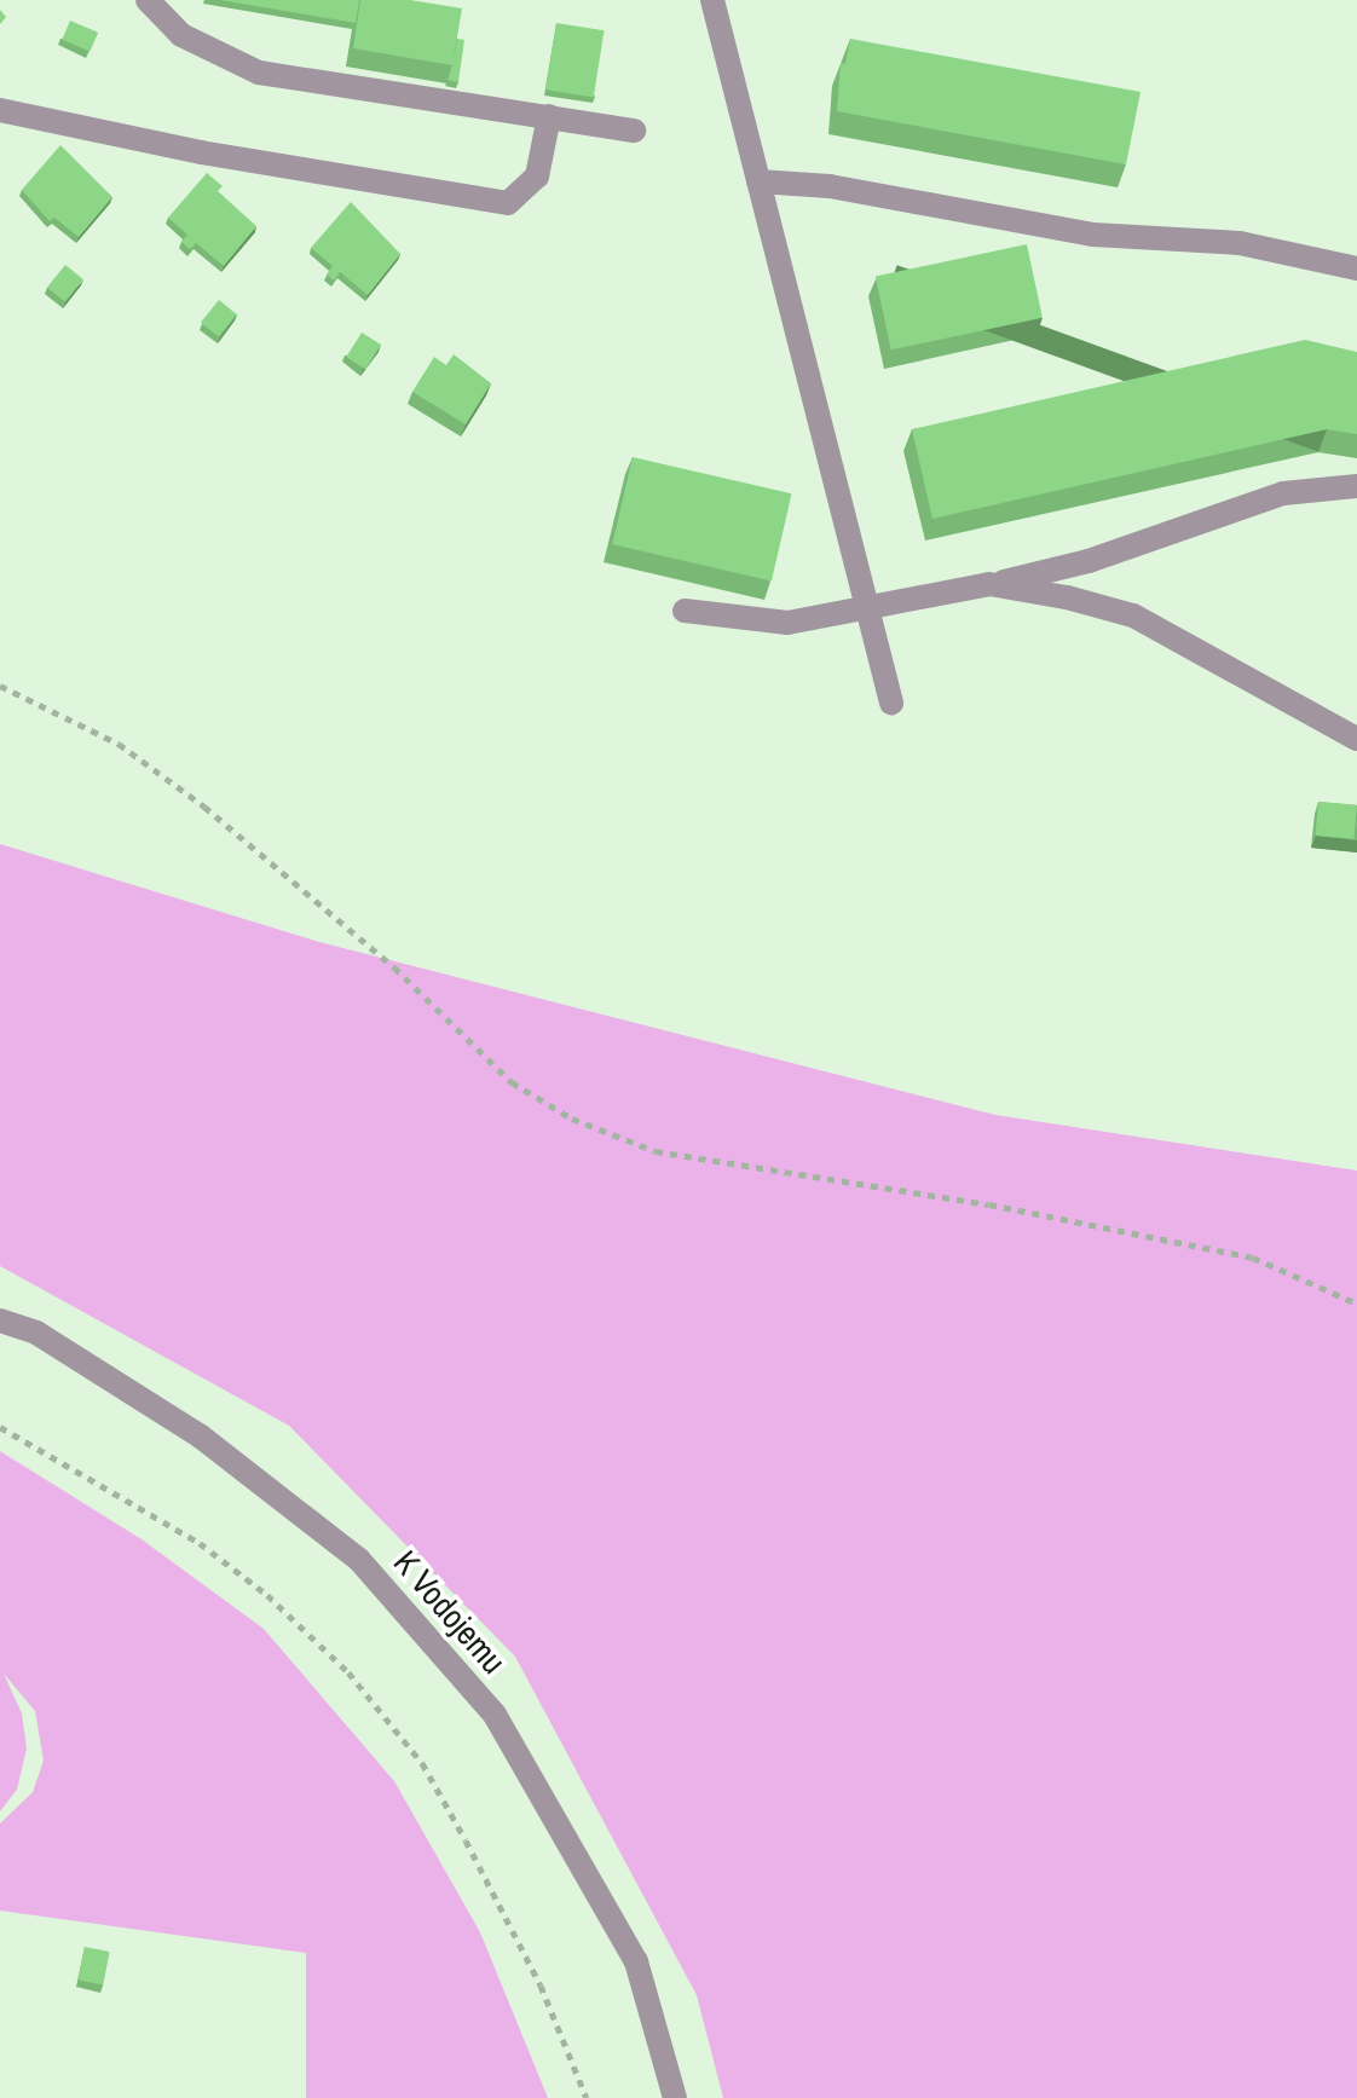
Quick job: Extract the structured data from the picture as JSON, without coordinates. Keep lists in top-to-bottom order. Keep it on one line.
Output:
{"streets":{"street":["K Vodojemu"]}}
